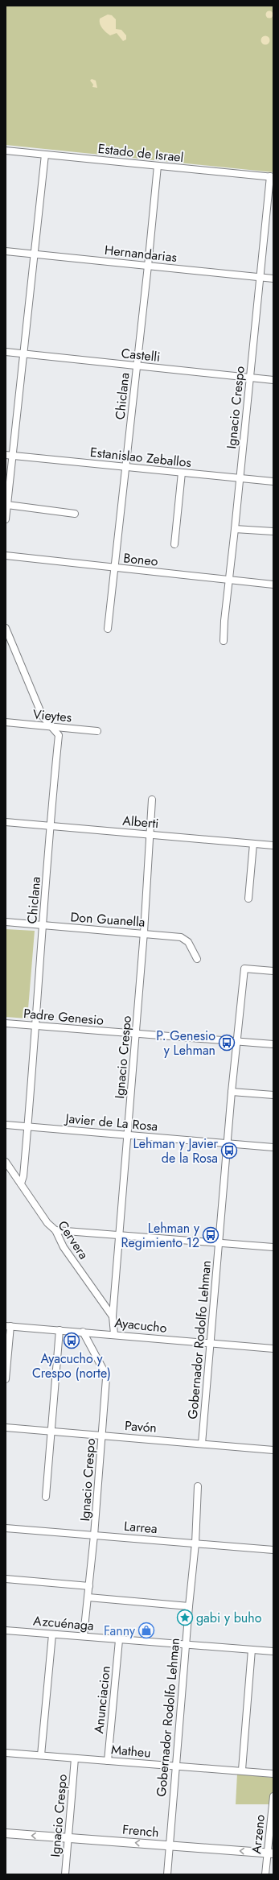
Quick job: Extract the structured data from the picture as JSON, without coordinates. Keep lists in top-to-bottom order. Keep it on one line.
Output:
{"streets":{"street":["Estado de Israel","Hernandarias","Castelli","Chiclana","Ignacio Crespo","Estanislao Zeballos","Boneo","Vieytes","Alberti","Don Guanella","Padre Genesio","Javier de La Rosa","Cervera","Ayacucho","Gobernador Rodolfo Lehman","Pavón","Larrea","Azcuénaga","Anunciacion","Matheu","French","Arzeno"]},"crossings":[["Estado de Israel","Chiclana"],["Estado de Israel","Ignacio Crespo"],["Hernandarias","Chiclana"],["Hernandarias","Ignacio Crespo"],["Castelli","Chiclana"],["Castelli","Ignacio Crespo"],["Chiclana","Estanislao Zeballos"],["Chiclana","Boneo"],["Chiclana","Vieytes"],["Chiclana","Alberti"],["Chiclana","Don Guanella"],["Chiclana","Padre Genesio"],["Chiclana","Javier de La Rosa"],["Chiclana","Cervera"],["Ignacio Crespo","Estanislao Zeballos"],["Ignacio Crespo","Boneo"],["Ignacio Crespo","Alberti"],["Ignacio Crespo","Don Guanella"],["Ignacio Crespo","Padre Genesio"],["Ignacio Crespo","Javier de La Rosa"],["Ignacio Crespo","Cervera"],["Ignacio Crespo","Ayacucho"],["Ignacio Crespo","Pavón"],["Ignacio Crespo","Larrea"],["Ignacio Crespo","Azcuénaga"],["Ignacio Crespo","Matheu"],["Ignacio Crespo","French"],["Padre Genesio","Gobernador Rodolfo Lehman"],["Javier de La Rosa","Gobernador Rodolfo Lehman"],["Ayacucho","Gobernador Rodolfo Lehman"],["Gobernador Rodolfo Lehman","Pavón"],["Gobernador Rodolfo Lehman","Larrea"],["Gobernador Rodolfo Lehman","Azcuénaga"],["Gobernador Rodolfo Lehman","Matheu"],["Gobernador Rodolfo Lehman","French"],["Azcuénaga","Anunciacion"],["Anunciacion","Matheu"],["French","Arzeno"]],"one_way":["French"],"places":{"bus stop":["P. Genesio y Lehman","Lehman y Javier de la Rosa","Lehman y Regimiento 12","Ayacucho y Crespo (norte)"],"place":["gabi y buho"],"shop":["Fanny"]}}
